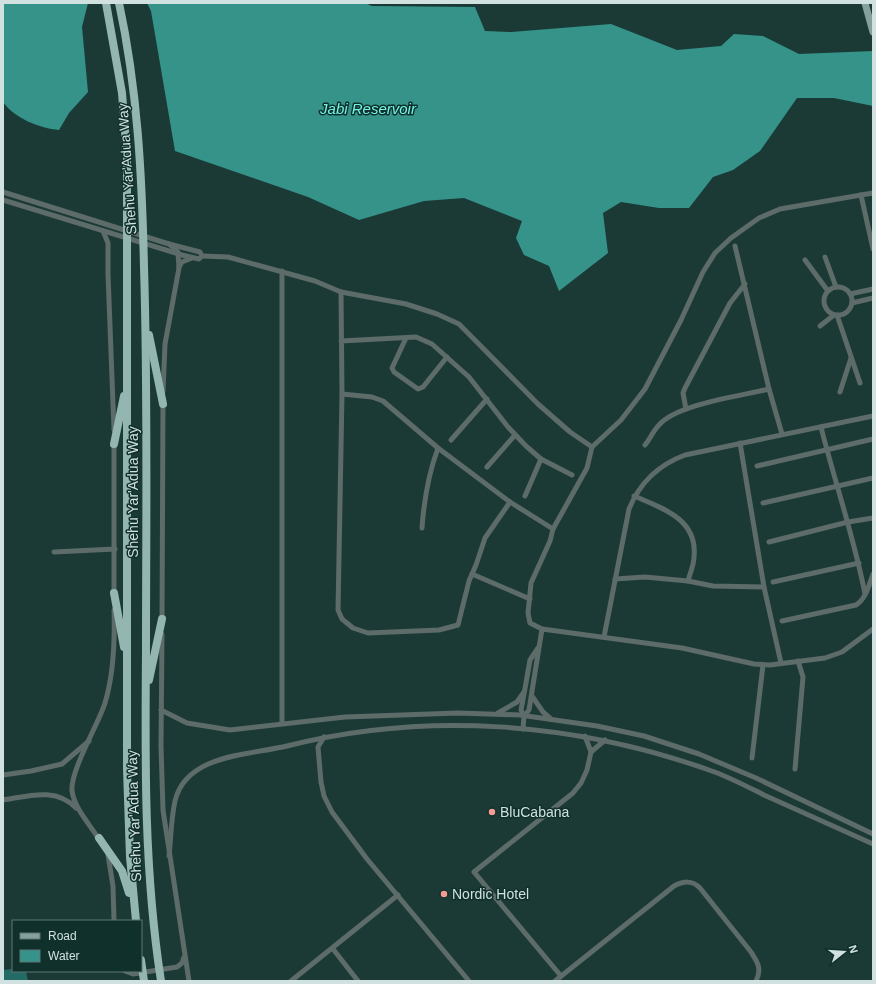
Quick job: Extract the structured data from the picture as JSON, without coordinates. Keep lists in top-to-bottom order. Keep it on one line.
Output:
{"streets":{"highway":["Shehu Yar'Adua Way"]},"water":["Jabi Reservoir"],"places":["BluCabana","Nordic Hotel"],"legend":["Road","Water"],"north":"right"}
